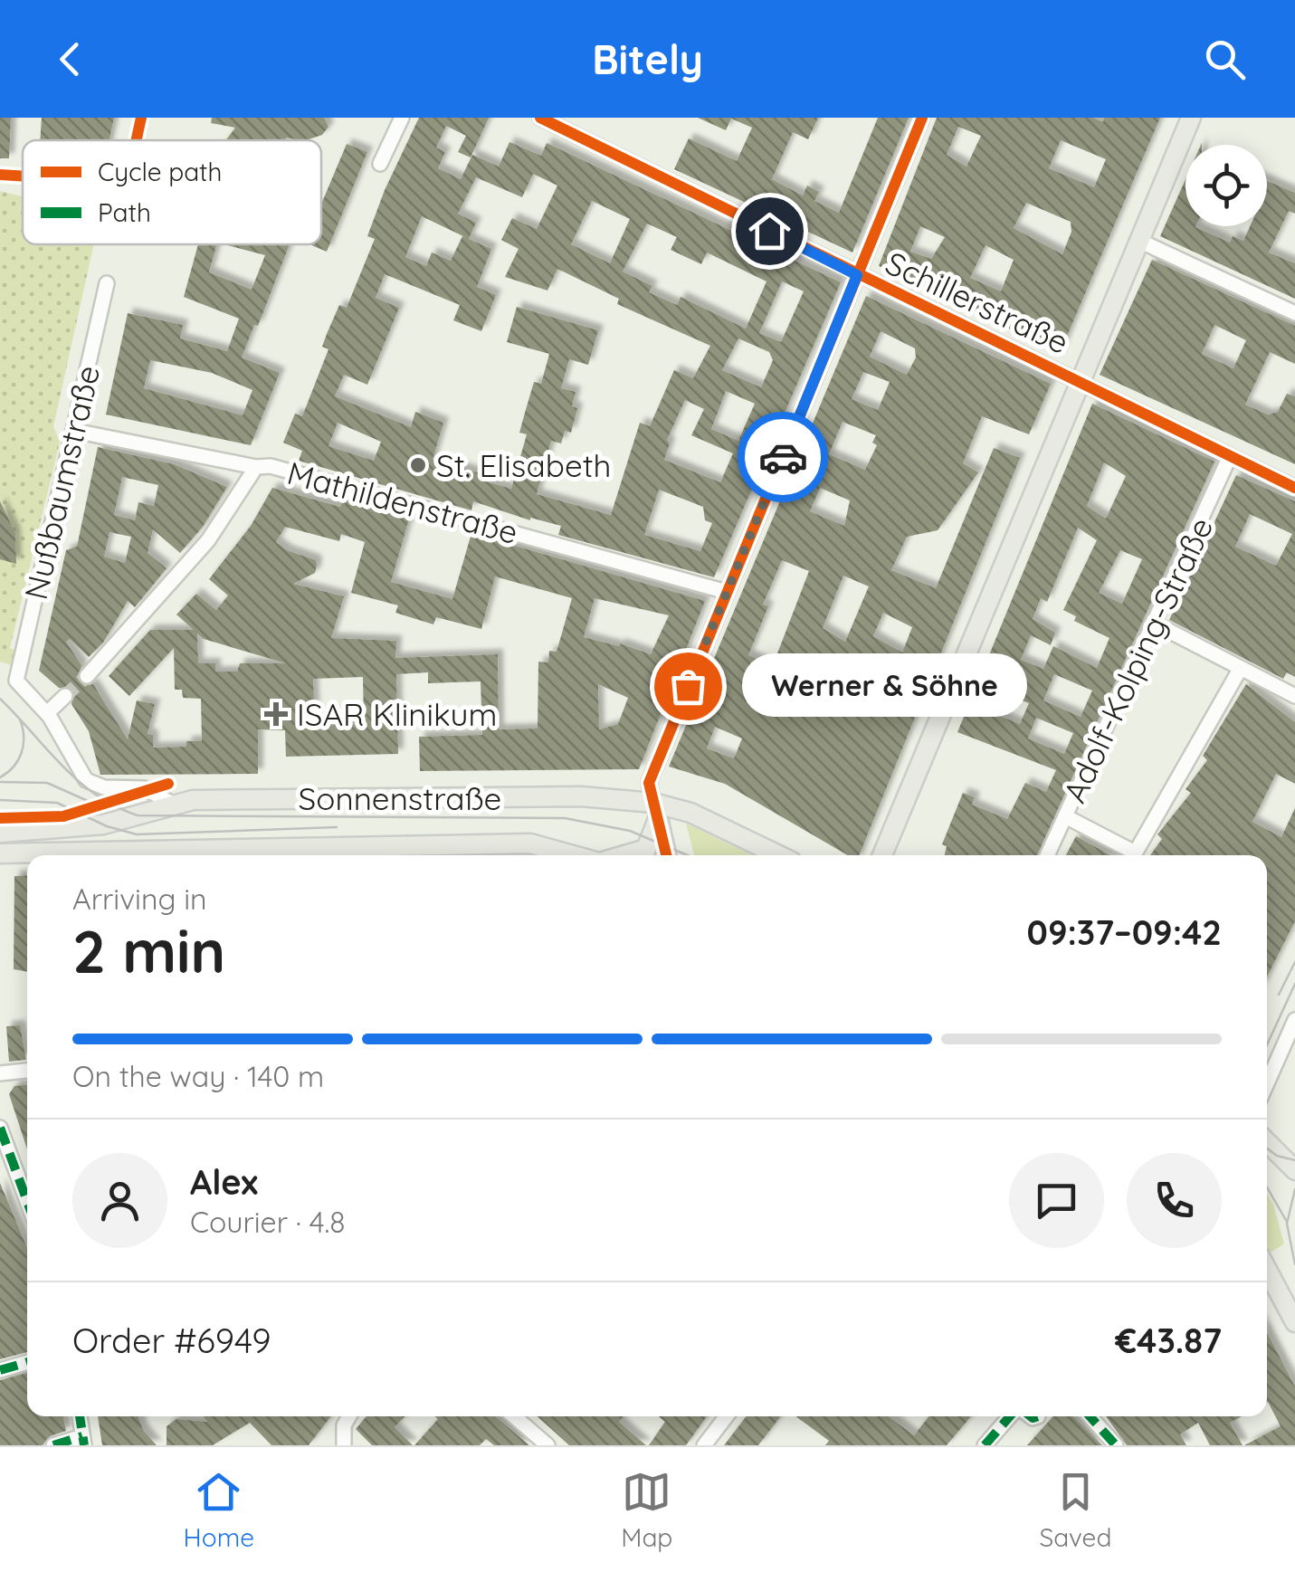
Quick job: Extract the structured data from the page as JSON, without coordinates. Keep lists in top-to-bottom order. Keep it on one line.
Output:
{"streets":{"main road":["Sonnenstraße"],"street":["Schillerstraße","Nußbaumstraße","Mathildenstraße","Adolf-Kolping-Straße"]},"crossings":[["Schillerstraße","Adolf-Kolping-Straße"],["Nußbaumstraße","Mathildenstraße"]],"places":{"other":["St. Elisabeth","Werner & Söhne"],"health":["ISAR Klinikum"]},"legend":["Cycle path","Path"],"page":{"header":"Bitely","bubble":"Werner & Söhne","heading":["2 min","Arriving in","09:37–09:42"],"panel":["Alex","Courier · 4.8","Order #6949","€43.87"],"bar":"On the way · 140 m","tabs":["Home","Map","Saved"]}}
